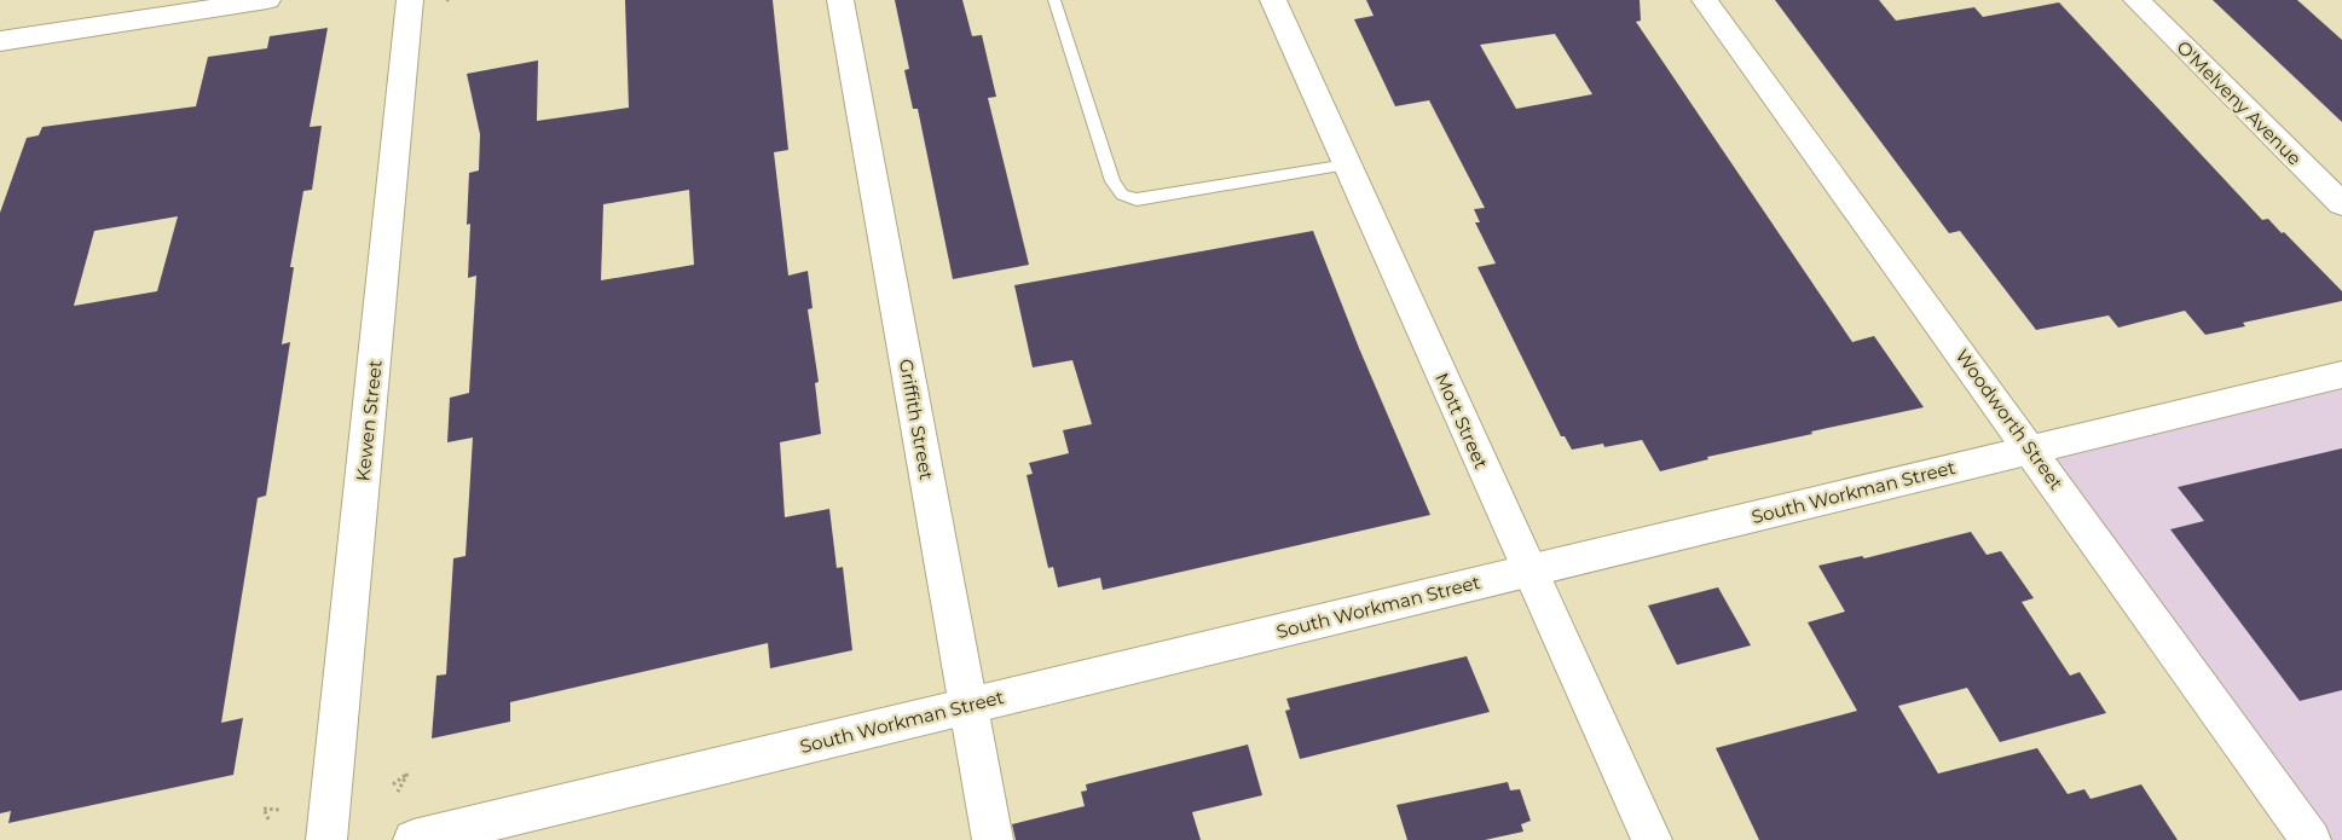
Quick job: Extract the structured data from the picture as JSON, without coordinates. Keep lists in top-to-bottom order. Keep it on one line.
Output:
{"streets":{"street":["O'Melveny Avenue","Griffith Street","Woodworth Street","Kewen Street","Mott Street","South Workman Street"]},"crossings":[["Griffith Street","South Workman Street"],["Woodworth Street","South Workman Street"],["Mott Street","South Workman Street"]]}
